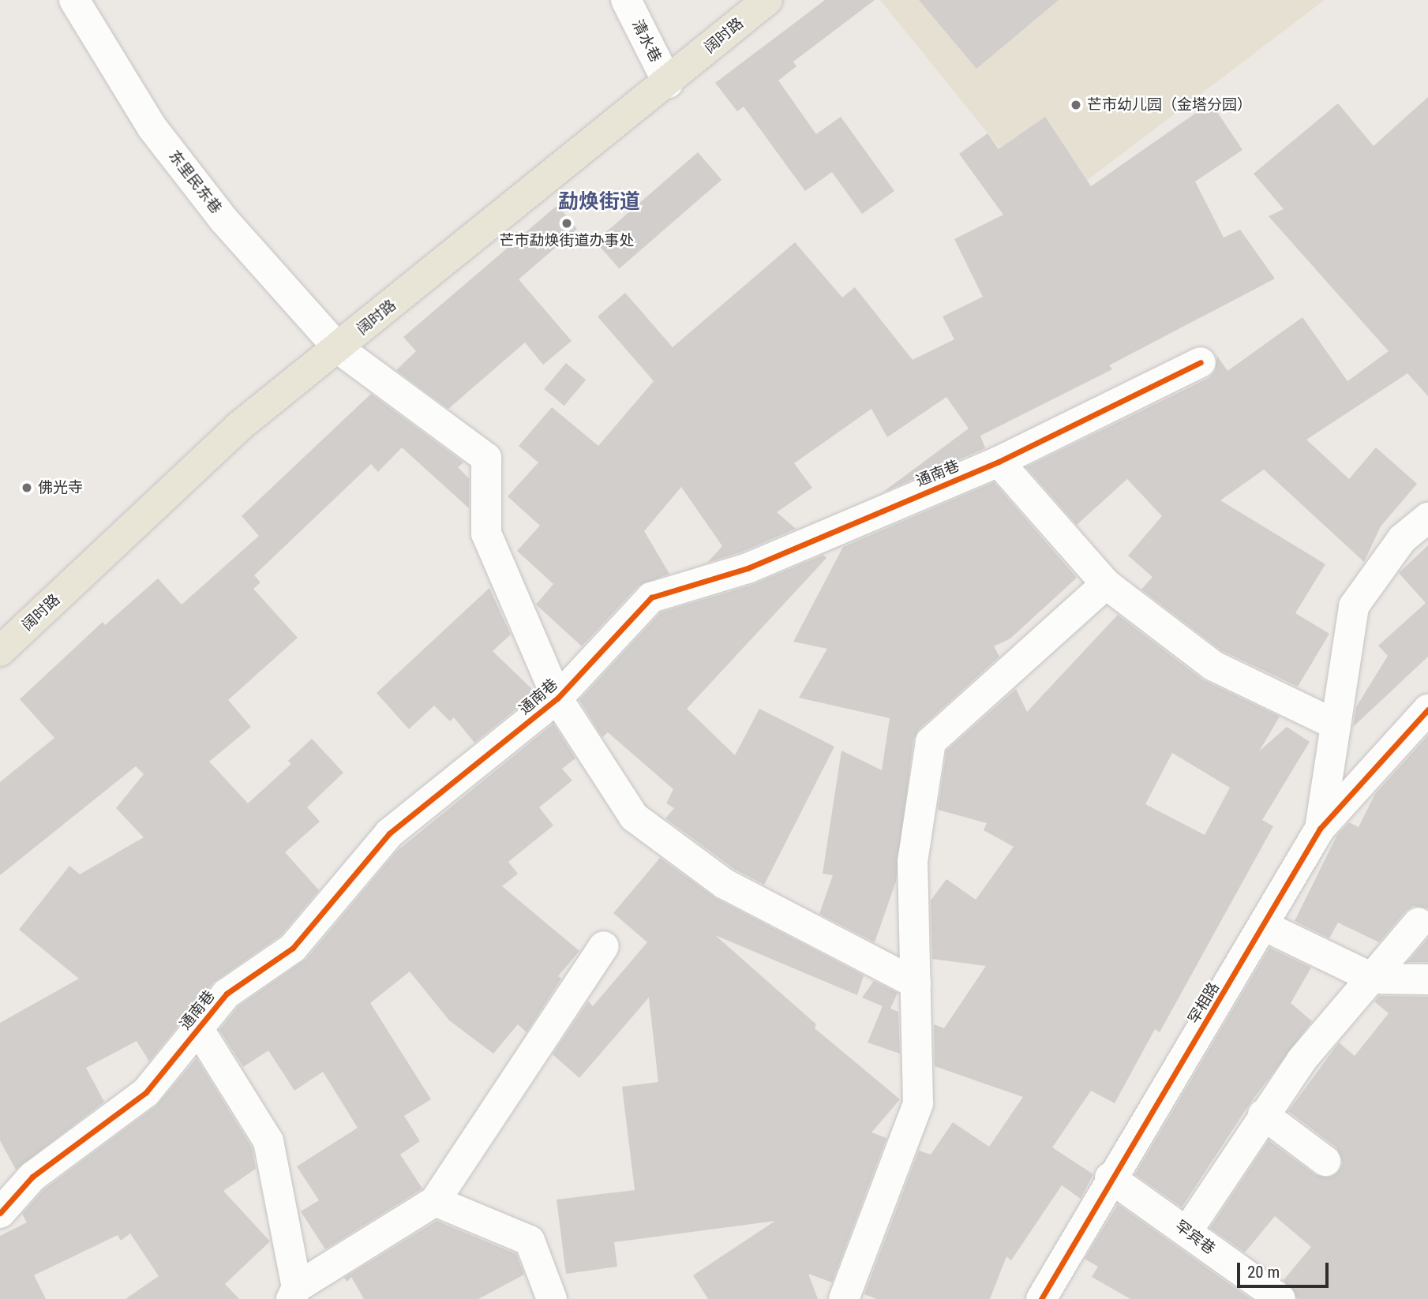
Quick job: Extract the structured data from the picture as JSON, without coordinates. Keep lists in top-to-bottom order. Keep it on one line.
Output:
{"streets":{"main road":["阔时路"],"street":["清水巷","东里民东巷","通南巷","罕相路","罕宾巷"]},"crossings":[["阔时路","清水巷"],["阔时路","东里民东巷"],["东里民东巷","通南巷"],["罕相路","罕宾巷"]],"districts":["勐焕街道"],"places":["芒市幼儿园（金塔分园）","芒市勐焕街道办事处","佛光寺"],"scale_bar":"20 m"}
